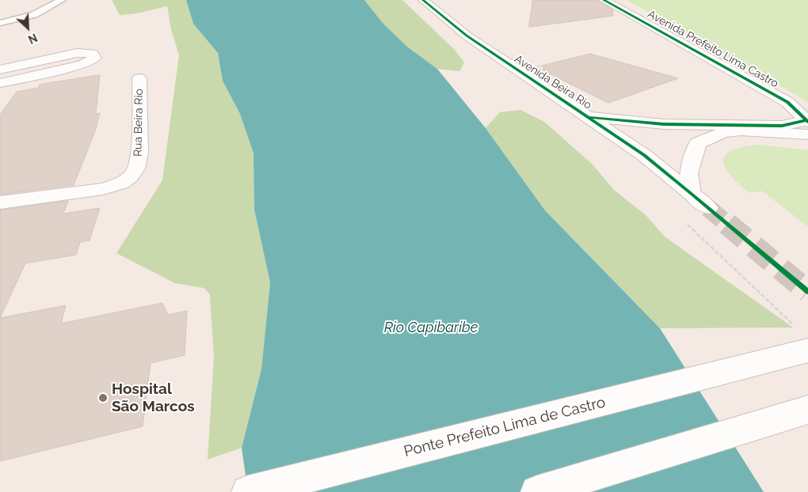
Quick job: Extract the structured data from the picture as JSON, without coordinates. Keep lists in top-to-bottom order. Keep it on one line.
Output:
{"streets":{"main road":["Avenida Prefeito Lima Castro","Avenida Beira Rio","Rua Beira Rio","Ponte Prefeito Lima de Castro"]},"water":["Rio Capibaribe"],"places":["Hospital São Marcos"],"north":"bottom right"}
